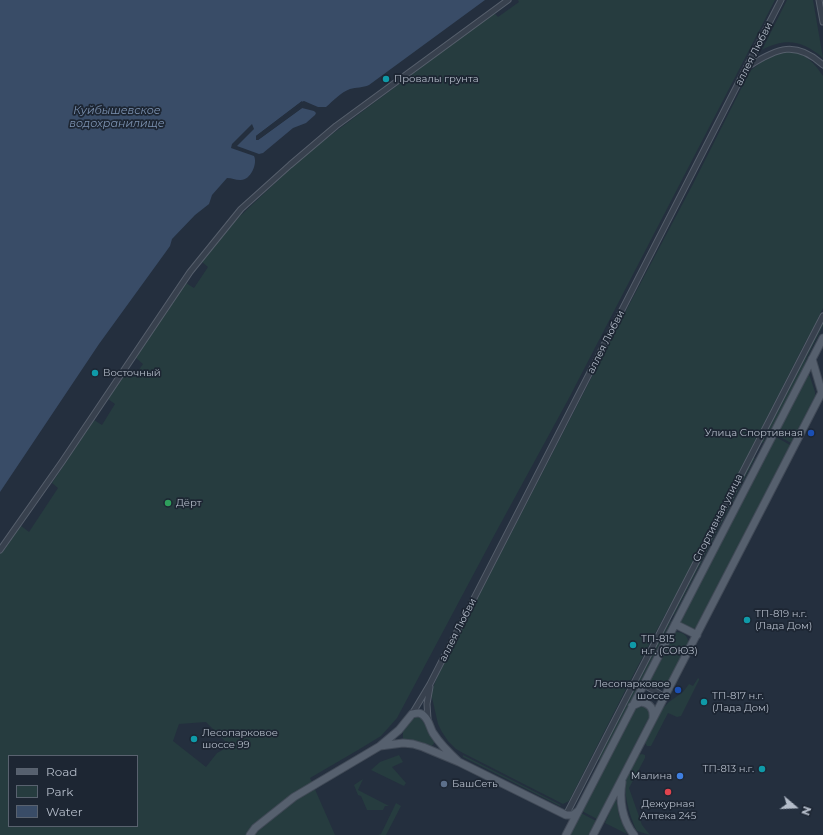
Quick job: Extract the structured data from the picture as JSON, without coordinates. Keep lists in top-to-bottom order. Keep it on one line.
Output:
{"streets":{"main road":["Спортивная улица"],"street":["аллея Любви"]},"water":["Куйбышевское водохранилище"],"places":["Провалы грунта","Восточный","Улица Спортивная","Дёрт","ТП-819 н.г. (Лада Дом)","ТП-815 н.г. (СОЮЗ)","Лесопарковое шоссе","ТП-817 н.г. (Лада Дом)","Лесопарковое шоссе 99","ТП-813 н.г.","Малина","БашСеть","Дежурная Аптека 245"],"legend":["Road","Park","Water"],"north":"right"}
